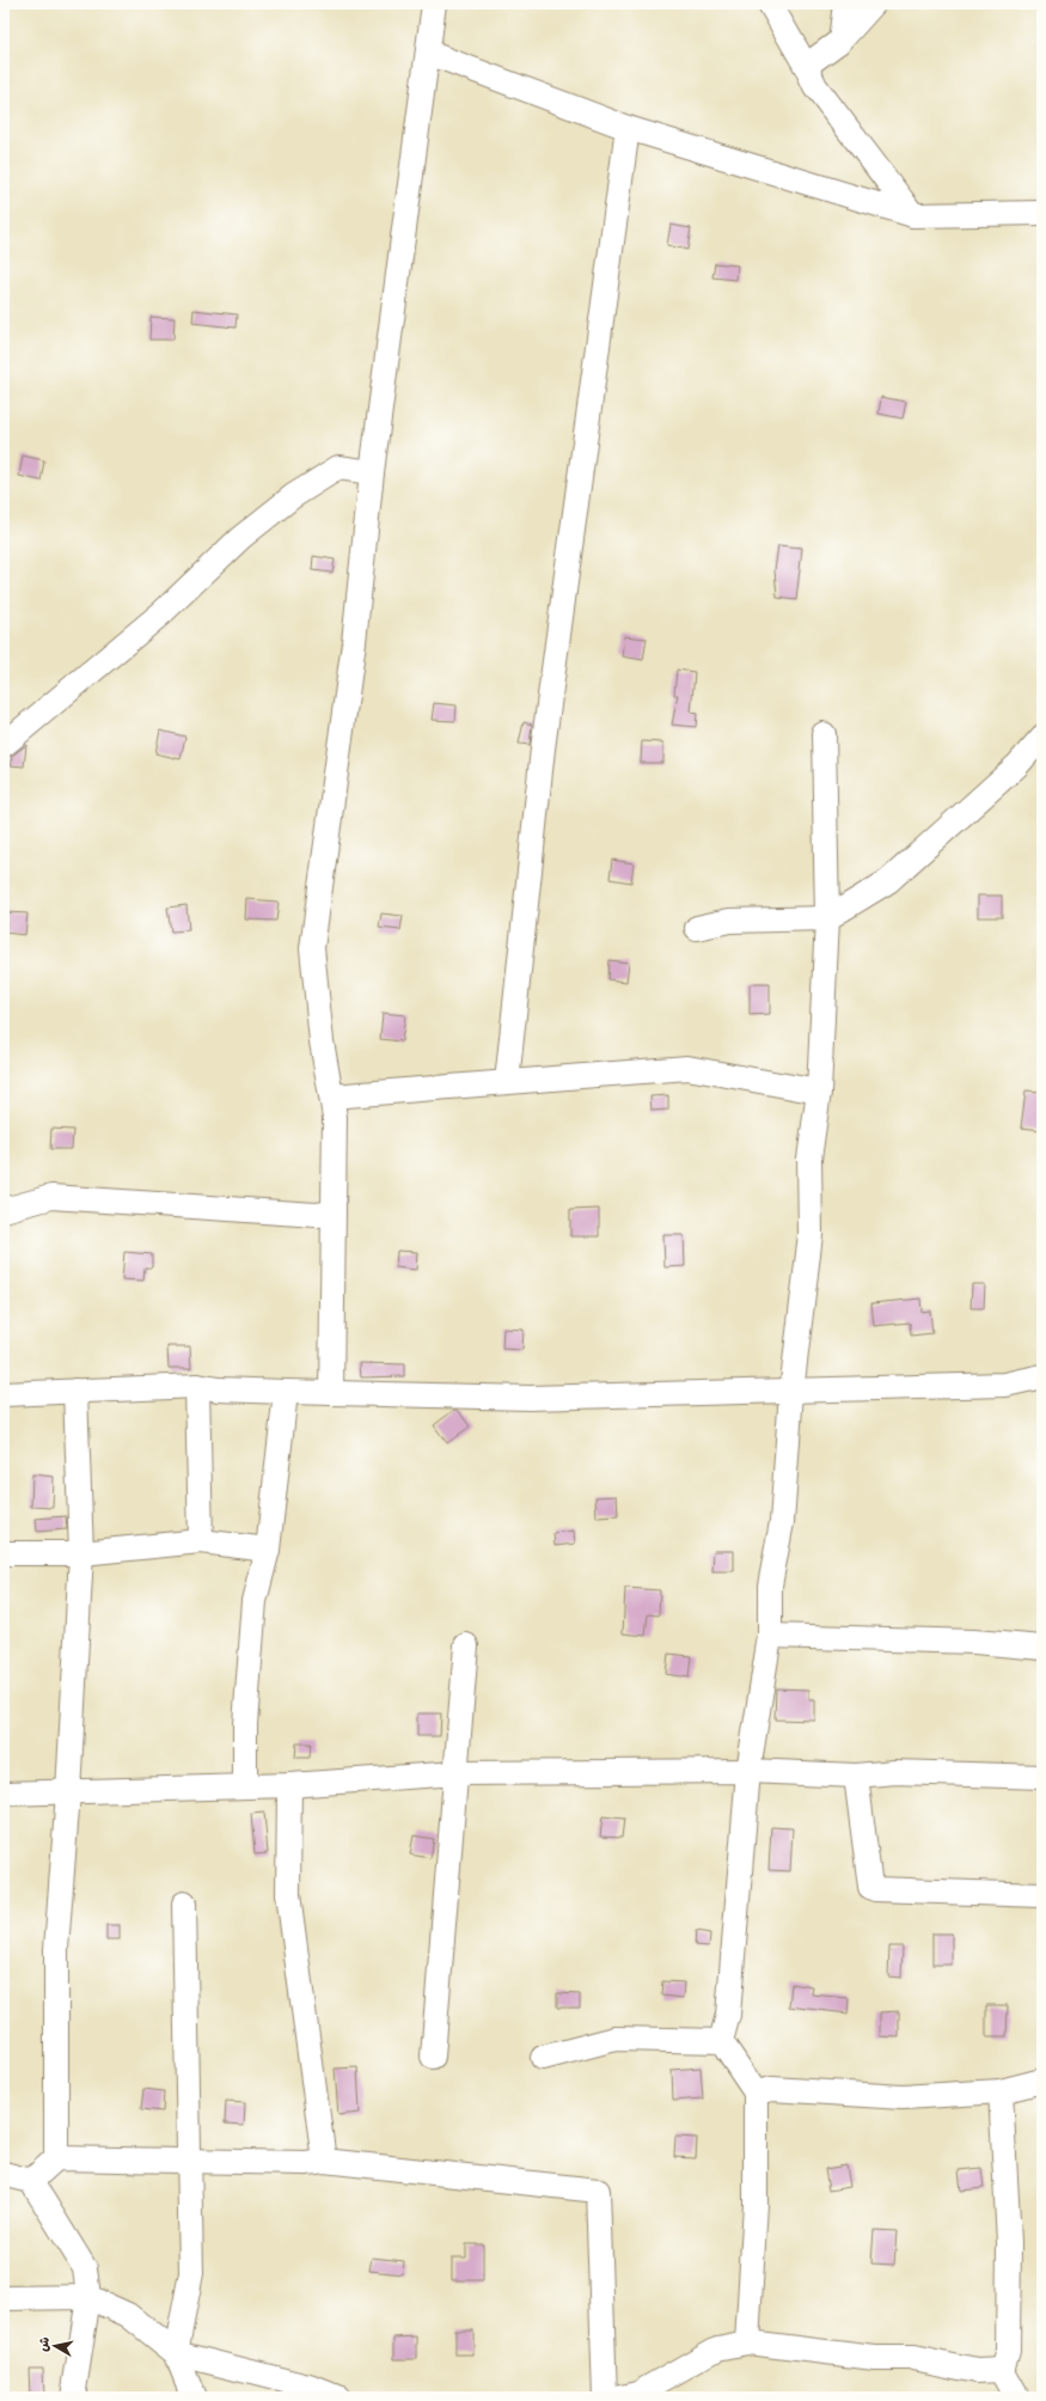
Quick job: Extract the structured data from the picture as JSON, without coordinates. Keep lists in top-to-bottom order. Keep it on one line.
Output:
{"north":"left"}
